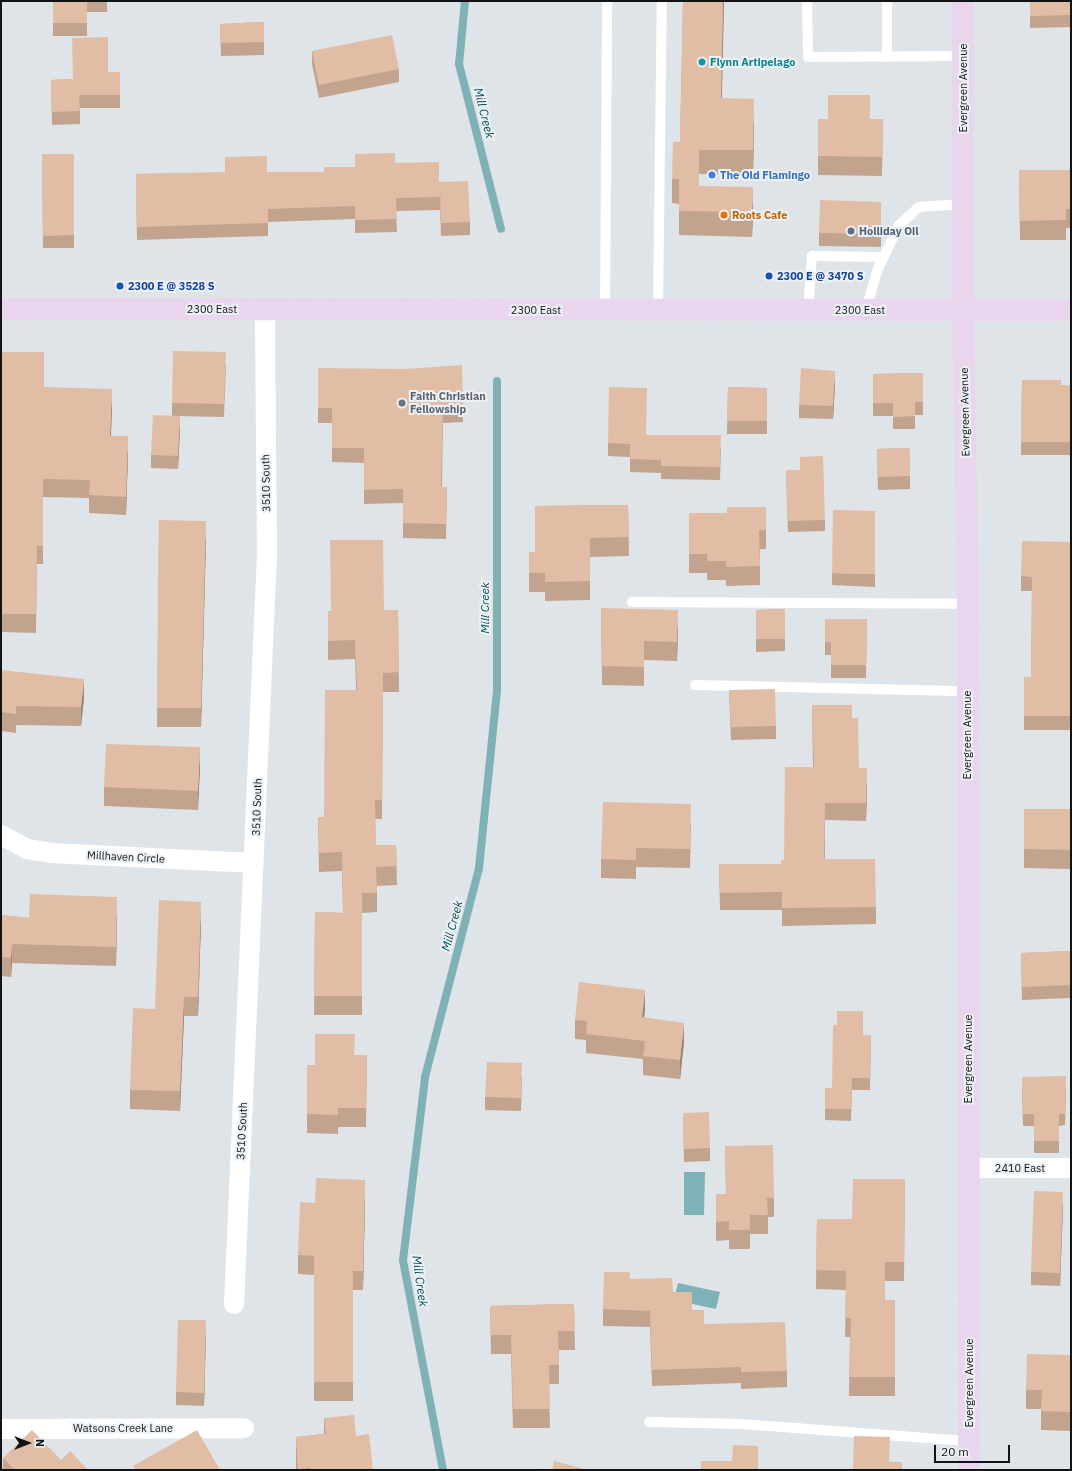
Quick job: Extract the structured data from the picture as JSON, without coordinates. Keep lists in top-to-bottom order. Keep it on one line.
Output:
{"streets":{"street":["Evergreen Avenue","2300 East","3510 South","Millhaven Circle","2410 East","Watsons Creek Lane"]},"crossings":[["Evergreen Avenue","2300 East"],["Evergreen Avenue","2410 East"],["2300 East","3510 South"],["3510 South","Millhaven Circle"]],"water":["Mill Creek"],"places":["Flynn Artipelago","The Old Flamingo","Roots Cafe","Holliday Oil","2300 E @ 3470 S","2300 E @ 3528 S","Faith Christian Fellowship"],"scale_bar":"20 m","north":"right"}
